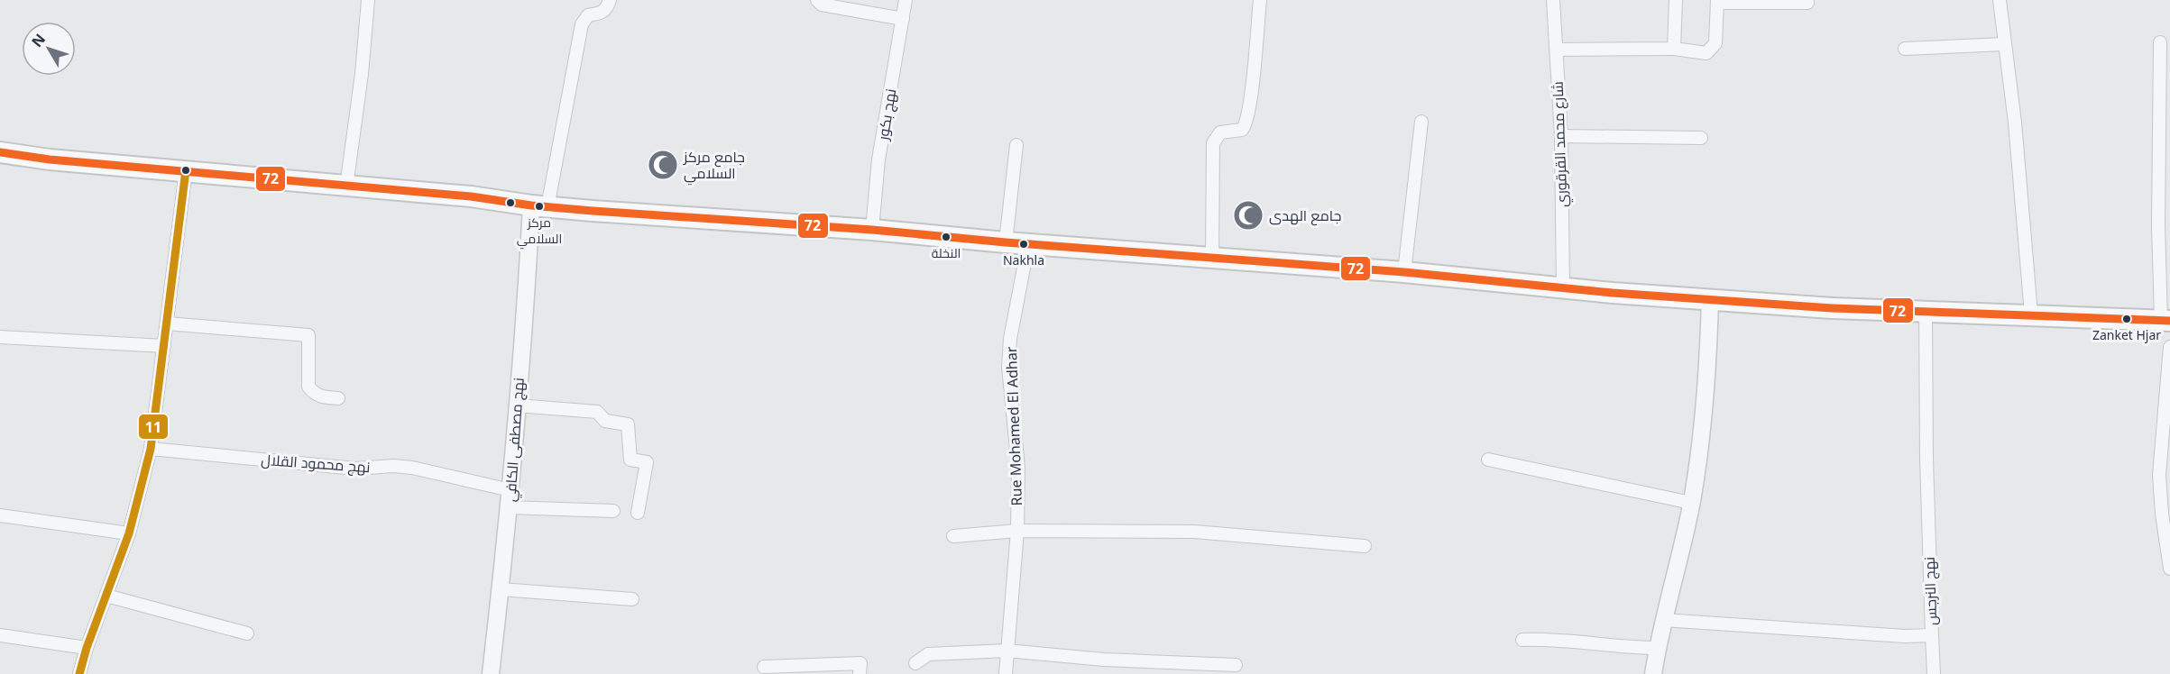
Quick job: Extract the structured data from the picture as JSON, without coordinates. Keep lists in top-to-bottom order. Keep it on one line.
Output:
{"streets":{"street":["نهج بكور","شارع محمد القرقوري","Rue Mohamed El Adhar","نهج مصطفى الكافي","نهج محمود القلال","نهج النرجس"]},"crossings":[["نهج مصطفى الكافي","نهج محمود القلال"]],"places":{"mosque":["جامع مركز السلامي","جامع الهدى"],"other":["مركز السلامي","النخلة","Nakhla","Zanket Hjar"]},"lines":["transit line 72","transit line 11"],"north":"top left"}
